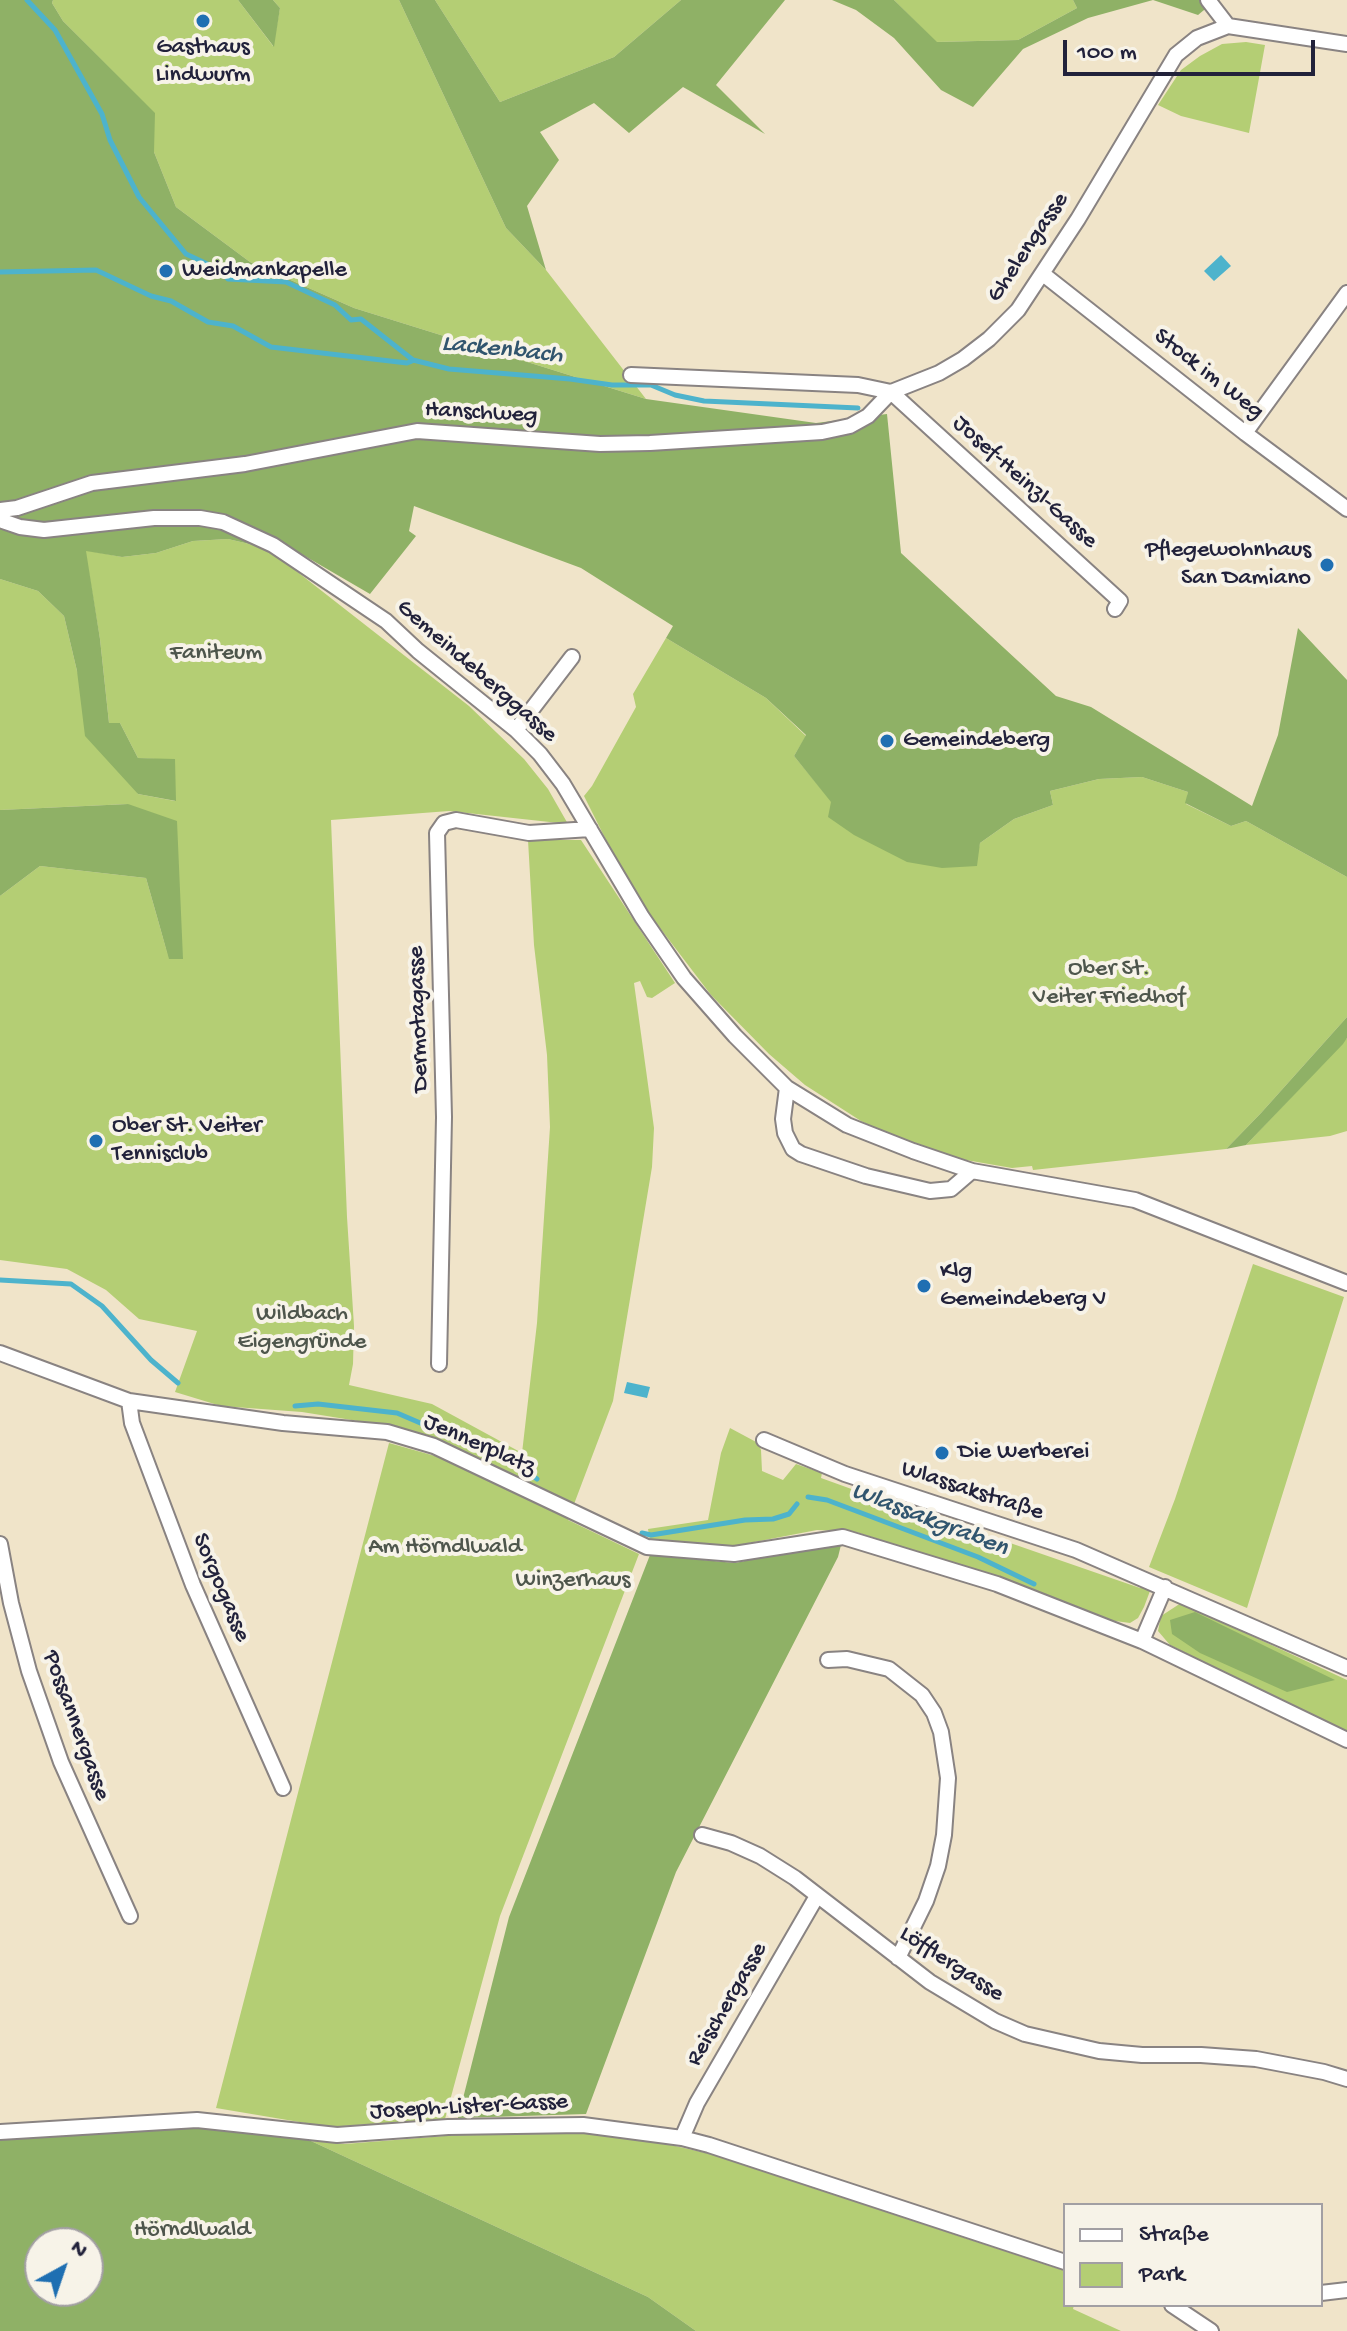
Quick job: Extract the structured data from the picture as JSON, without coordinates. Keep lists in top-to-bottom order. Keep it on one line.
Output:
{"streets":{"street":["Ghelengasse","Stock im Weg","Hanschweg","Josef-Heinzl-Gasse","Gemeindeberggasse","Dermotagasse","Jennerplatz","Wlassakstraße","Sorgogasse","Possannergasse","Löfflergasse","Reischergasse","Joseph-Lister-Gasse"]},"crossings":[["Ghelengasse","Stock im Weg"],["Ghelengasse","Hanschweg"],["Ghelengasse","Josef-Heinzl-Gasse"],["Hanschweg","Josef-Heinzl-Gasse"],["Gemeindeberggasse","Dermotagasse"],["Jennerplatz","Sorgogasse"],["Löfflergasse","Reischergasse"],["Reischergasse","Joseph-Lister-Gasse"]],"water":["Lackenbach","Wlassakgraben"],"parks":["Faniteum","Ober St. Veiter Friedhof","Wildbach Eigengründe","Am Hörndlwald","Winzerhaus","Hörndlwald"],"places":["Gasthaus Lindwurm","Weidmankapelle","Pflegewohnhaus San Damiano","Gemeindeberg","Ober St. Veiter Tennisclub","Klg Gemeindeberg V","Die Werberei"],"legend":["Straße","Park"],"scale_bar":"100 m","north":"top right"}
